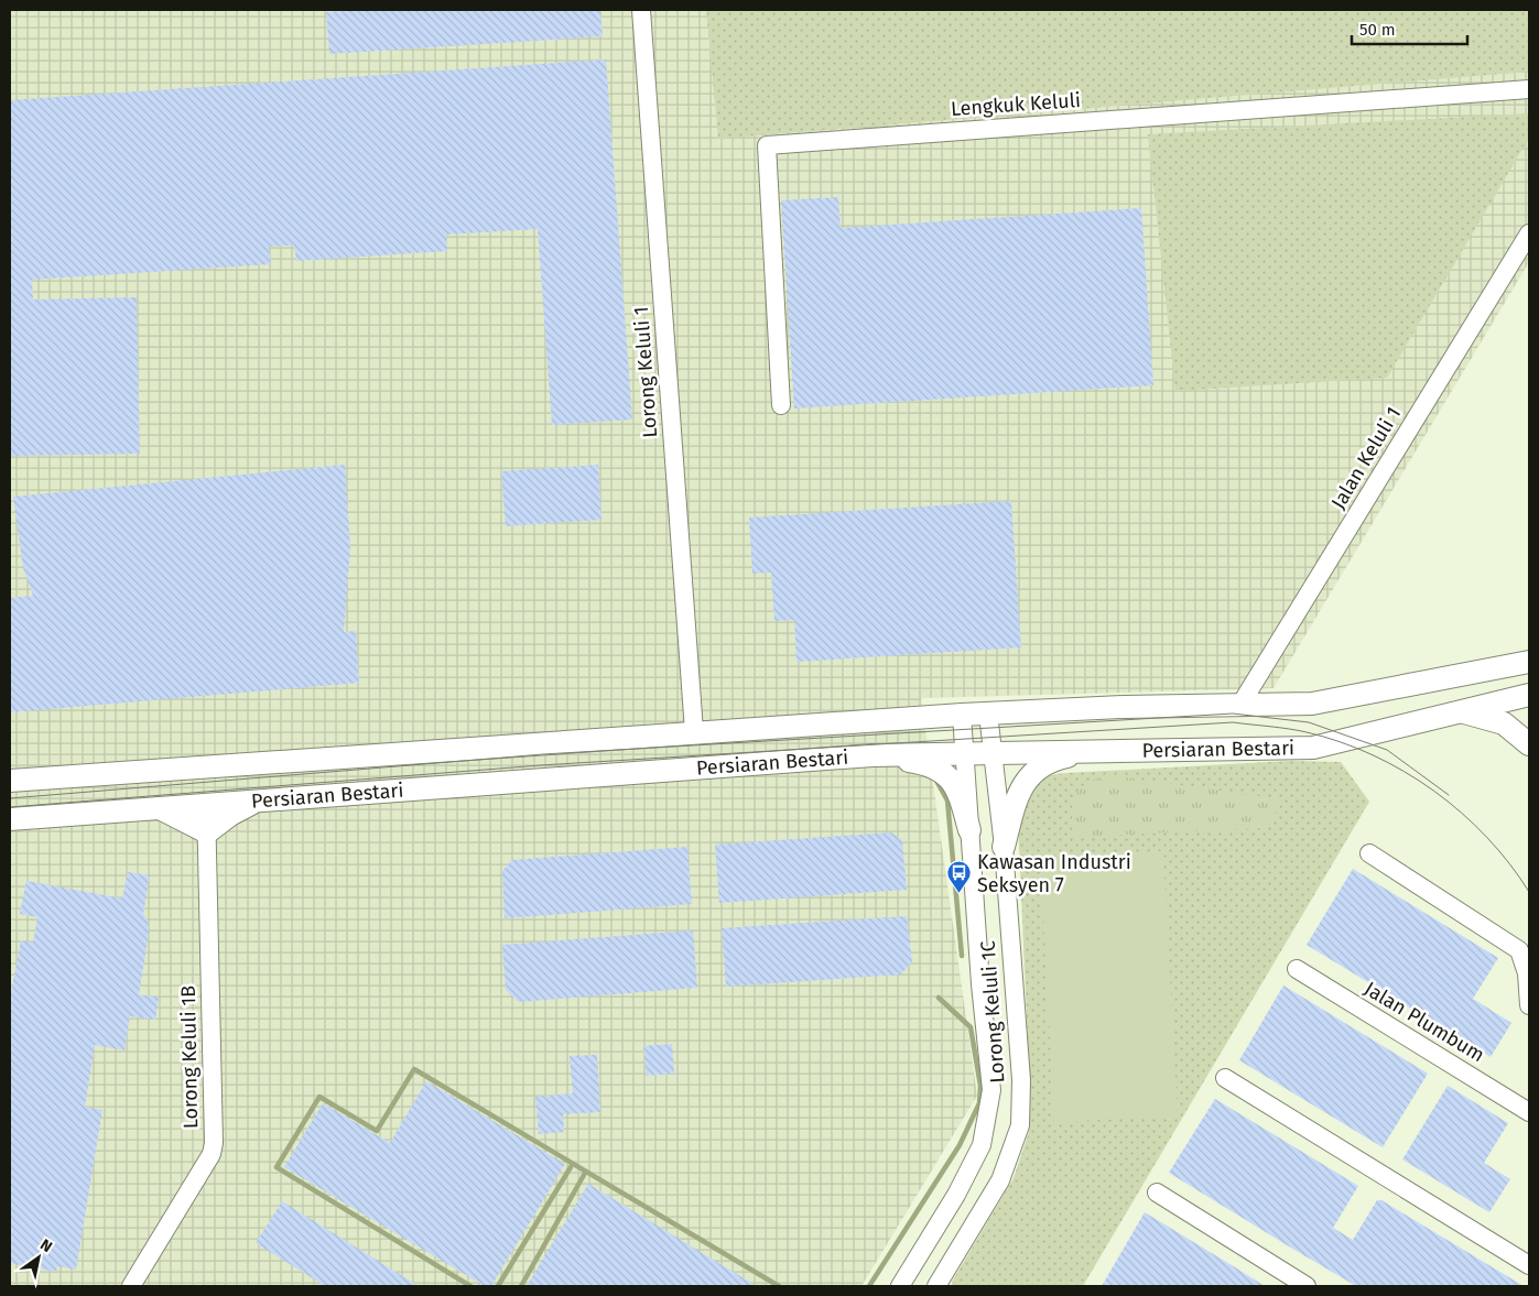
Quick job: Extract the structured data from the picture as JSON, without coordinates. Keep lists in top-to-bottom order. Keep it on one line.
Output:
{"streets":{"main road":["Persiaran Bestari"],"street":["Lengkuk Keluli","Lorong Keluli 1","Jalan Keluli 1","Lorong Keluli 1C","Jalan Plumbum","Lorong Keluli 1B"]},"crossings":[["Lorong Keluli 1","Persiaran Bestari"],["Jalan Keluli 1","Persiaran Bestari"],["Persiaran Bestari","Lorong Keluli 1C"],["Persiaran Bestari","Lorong Keluli 1B"]],"places":{"bus stop":["Kawasan Industri Seksyen 7"]},"scale_bar":"50 m","north":"top right"}
